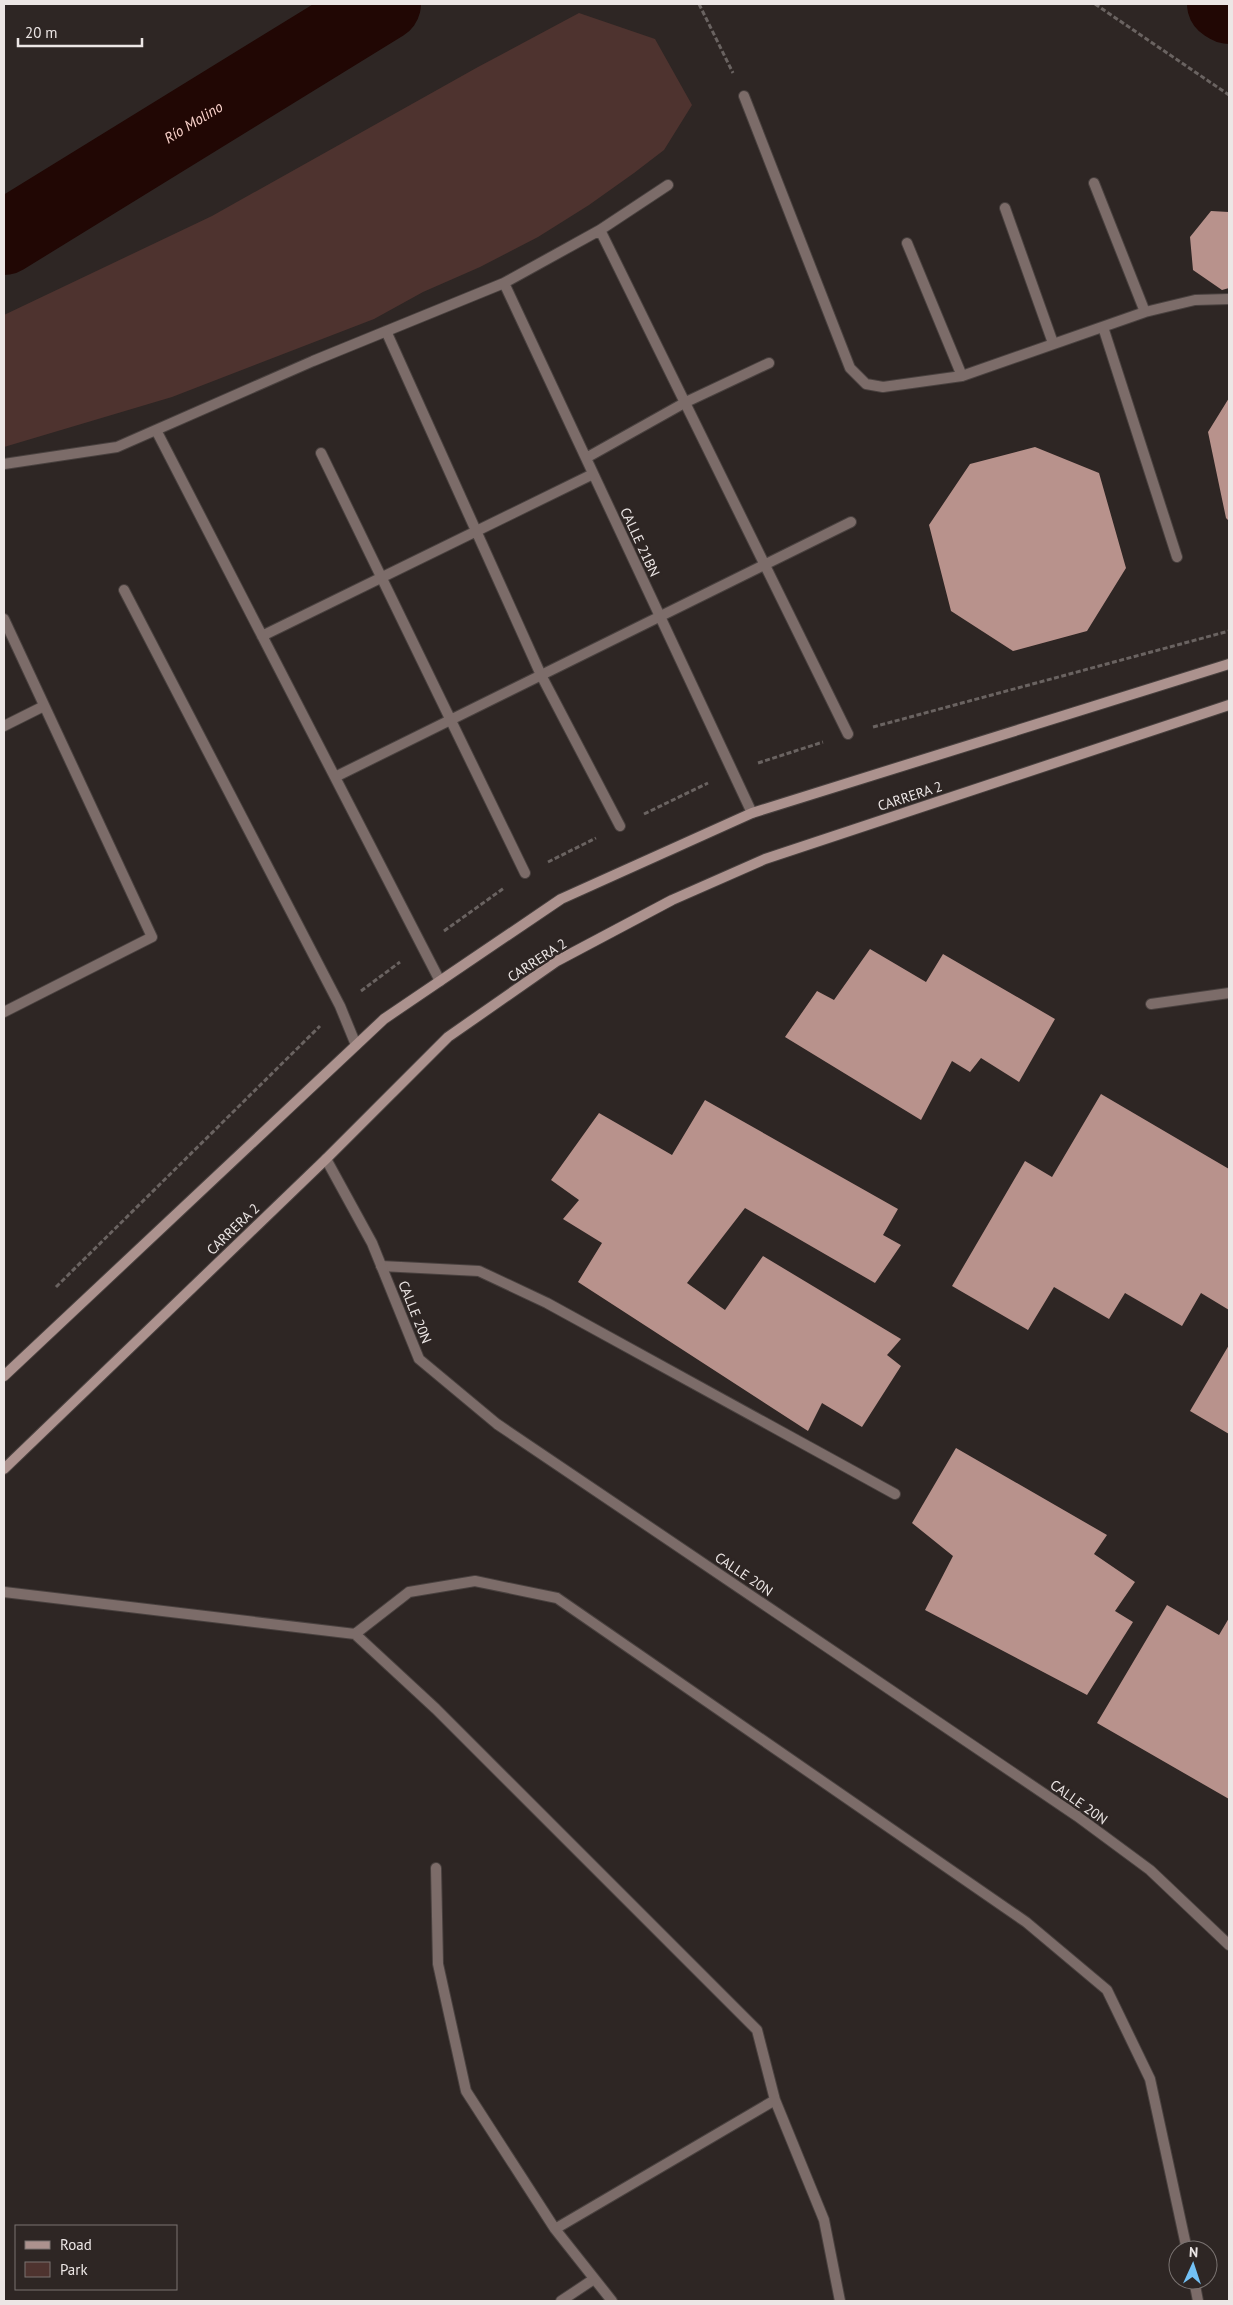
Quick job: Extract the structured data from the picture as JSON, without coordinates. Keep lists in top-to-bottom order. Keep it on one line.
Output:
{"streets":{"main road":["CARRERA 2"],"street":["CALLE 21BN","CALLE 20N"]},"crossings":[["CARRERA 2","CALLE 20N"]],"water":["Río Molino"],"legend":["Road","Park"],"scale_bar":"20 m","north":"top"}
